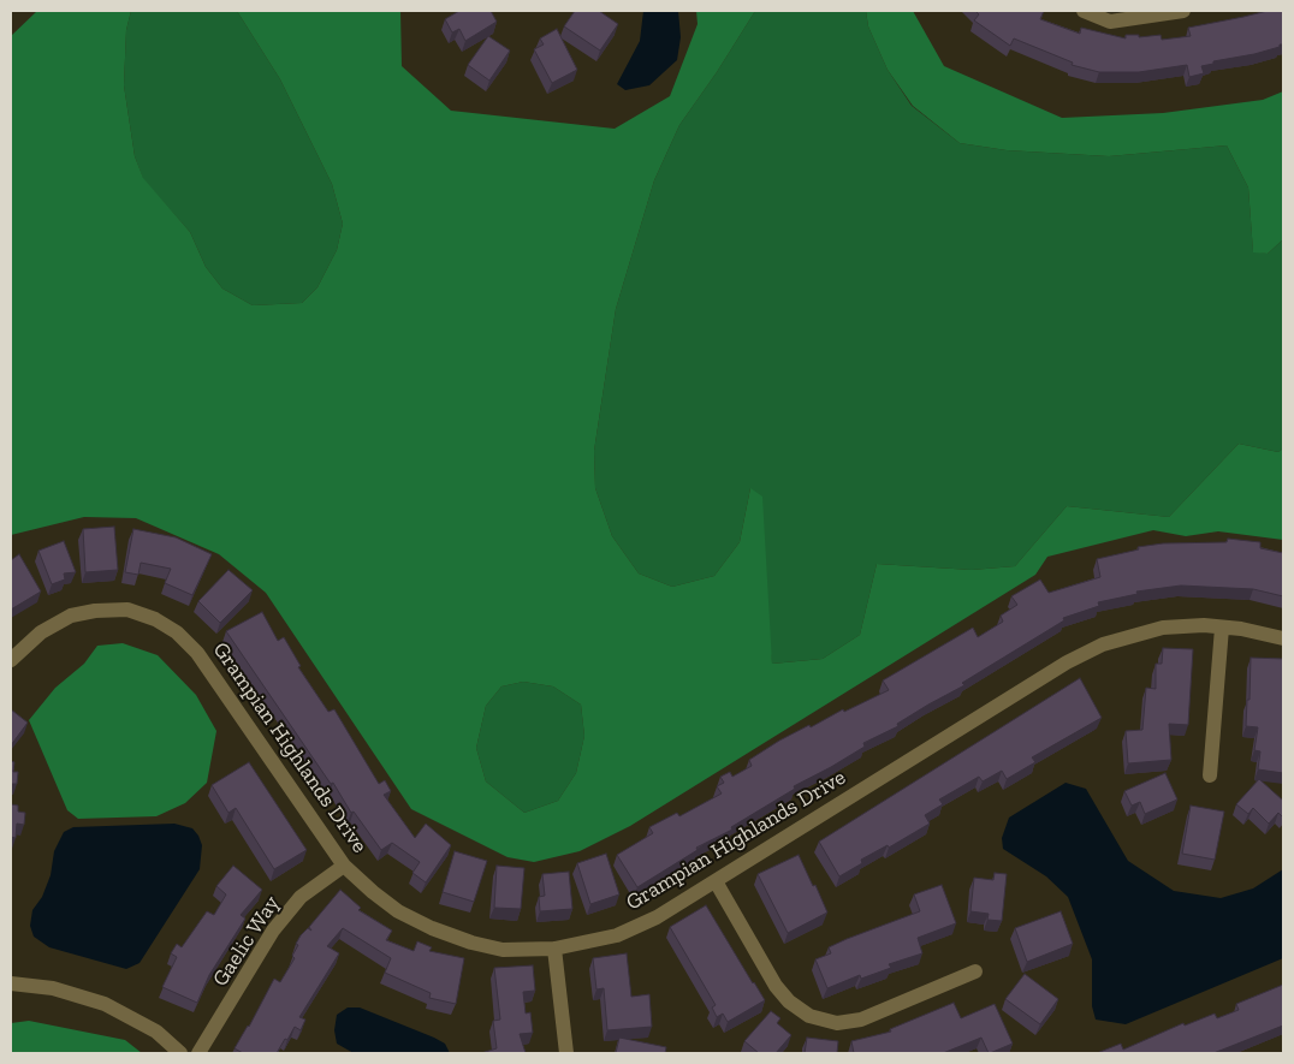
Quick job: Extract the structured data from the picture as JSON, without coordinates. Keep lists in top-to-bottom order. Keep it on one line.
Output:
{"streets":{"street":["Grampian Highlands Drive","Gaelic Way"]},"crossings":[["Grampian Highlands Drive","Gaelic Way"]]}
